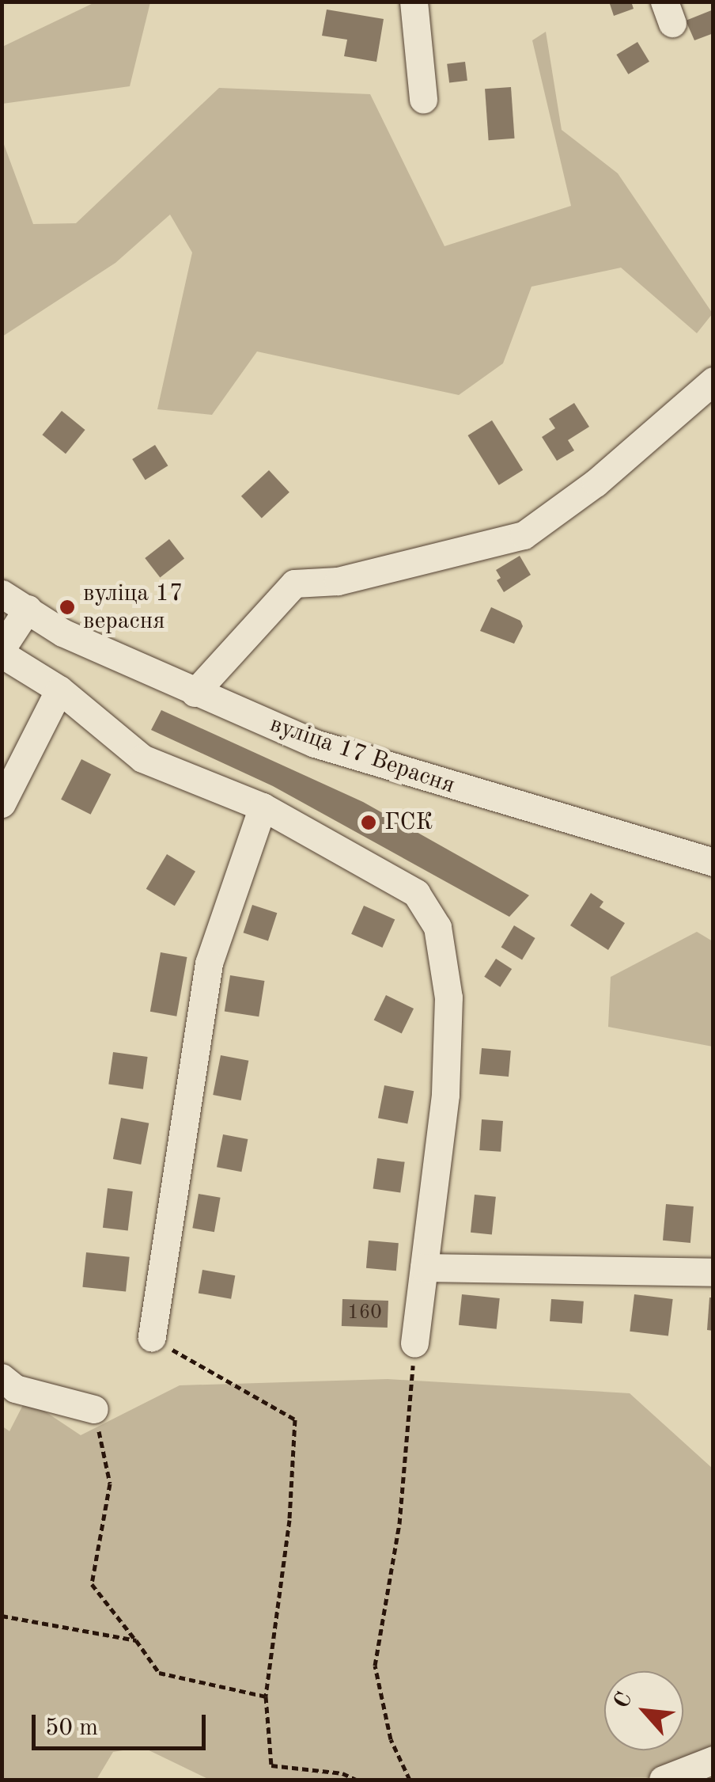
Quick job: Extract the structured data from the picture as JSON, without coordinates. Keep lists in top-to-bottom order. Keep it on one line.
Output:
{"streets":{"street":["вуліца 17 Верасня"]},"places":["вуліца 17 верасня","ГСК"],"house_numbers":["160"],"scale_bar":"50 m","north":"top left"}
